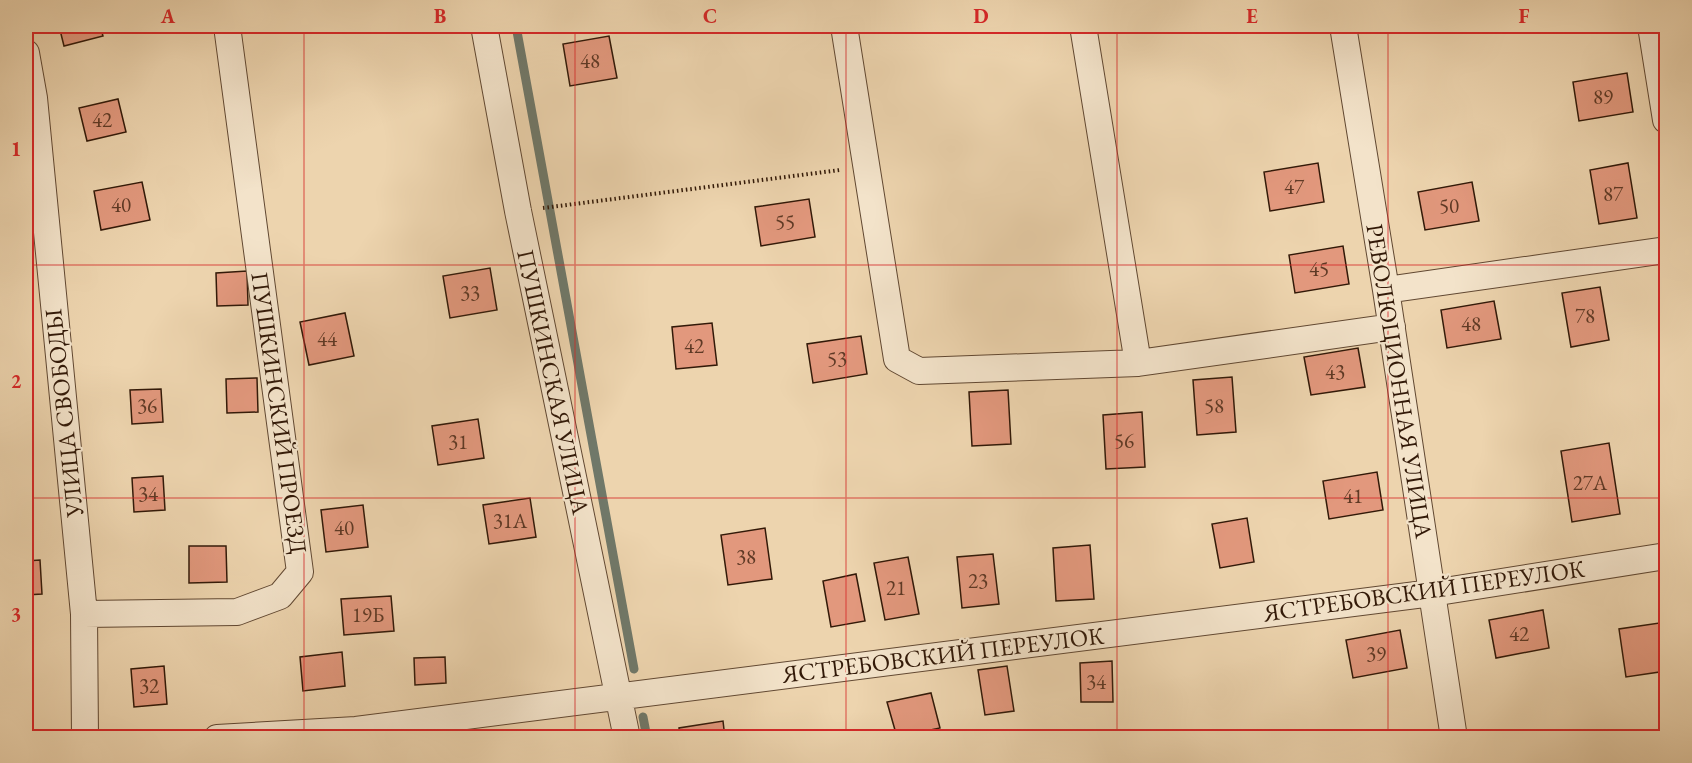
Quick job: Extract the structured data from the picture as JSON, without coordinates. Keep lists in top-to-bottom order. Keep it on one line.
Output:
{"streets":{"street":["РЕВОЛЮЦИОННАЯ УЛИЦА","ПУШКИНСКАЯ УЛИЦА","УЛИЦА СВОБОДЫ","ПУШКИНСКИЙ ПРОЕЗД","ЯСТРЕБОВСКИЙ ПЕРЕУЛОК"]},"crossings":[["РЕВОЛЮЦИОННАЯ УЛИЦА","ЯСТРЕБОВСКИЙ ПЕРЕУЛОК"],["ПУШКИНСКАЯ УЛИЦА","ЯСТРЕБОВСКИЙ ПЕРЕУЛОК"],["УЛИЦА СВОБОДЫ","ПУШКИНСКИЙ ПРОЕЗД"]],"house_numbers":["48","89","42","47","87","40","50","55","45","33","78","48","44","42","53","43","36","58","56","31","27А","34","41","31А","40","38","23","21","19Б","42","39","34","32"],"grid":{"columns":["A","B","C","D","E","F"],"rows":["1","2","3"]}}
